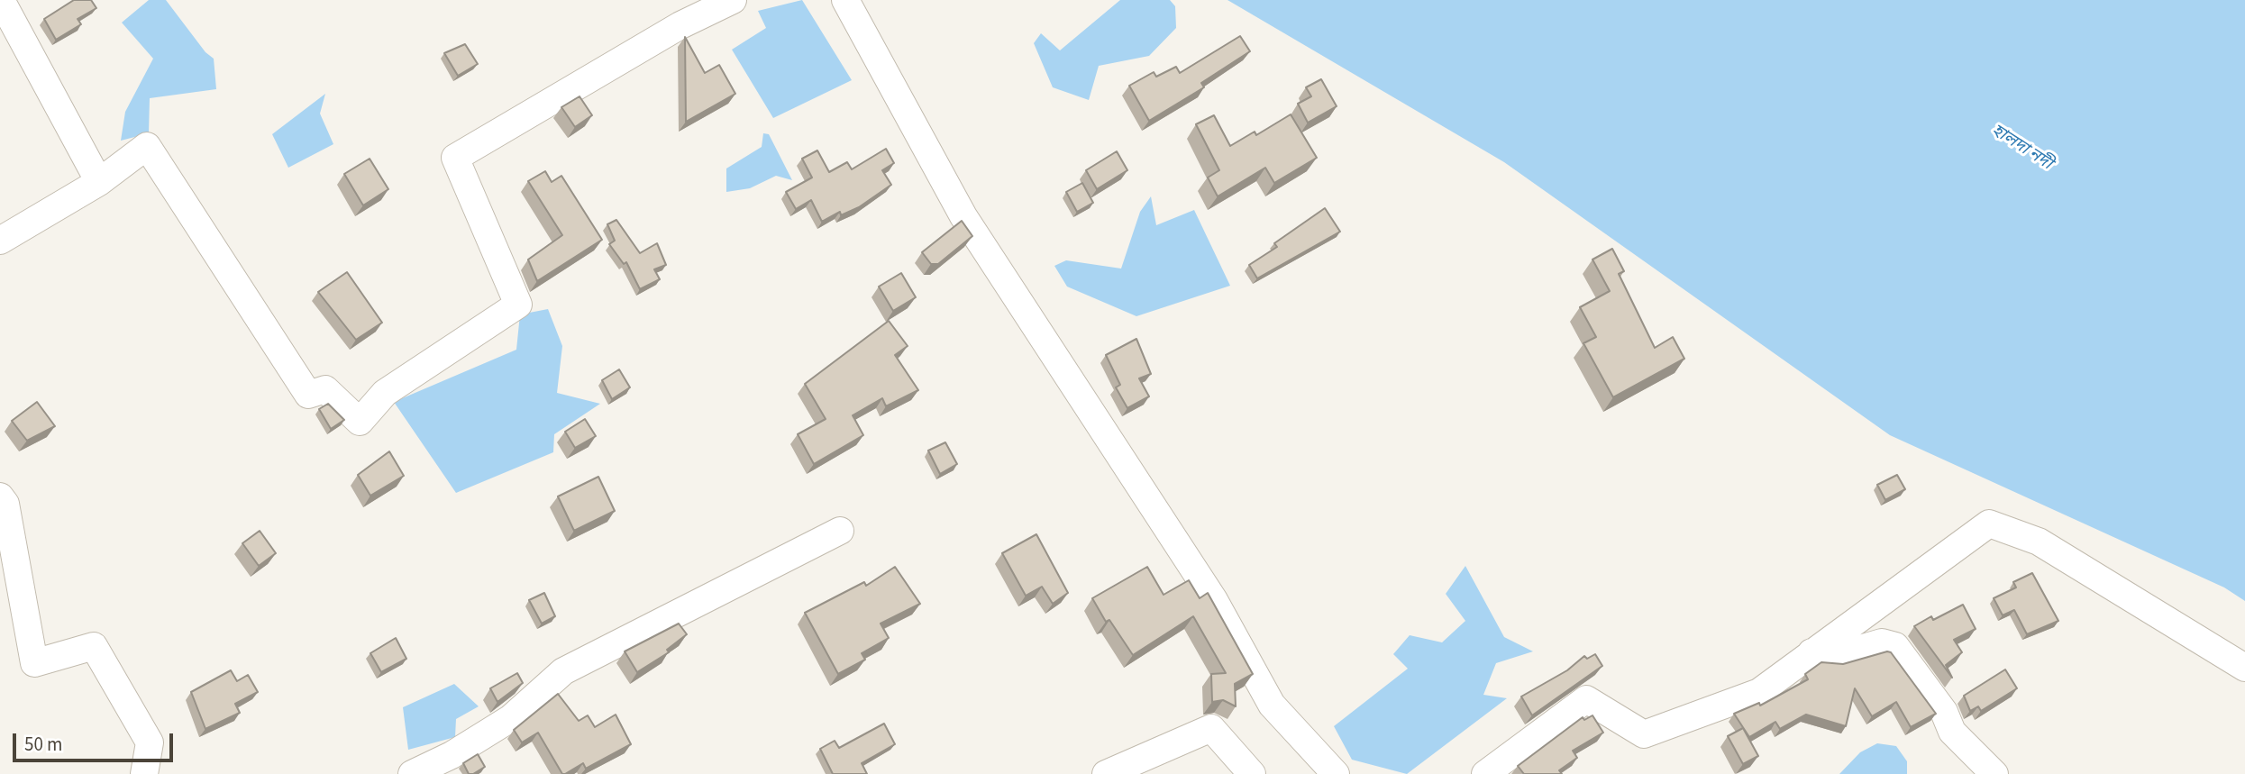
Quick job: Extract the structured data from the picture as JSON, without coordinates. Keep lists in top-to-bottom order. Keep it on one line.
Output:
{"water":["হালদা নদী"],"scale_bar":"50 m"}
